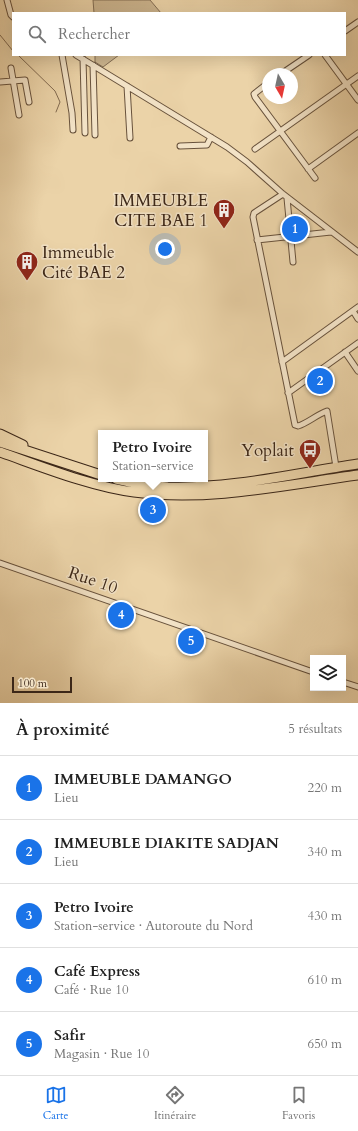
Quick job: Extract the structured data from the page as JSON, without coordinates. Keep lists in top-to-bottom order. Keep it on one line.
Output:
{"streets":{"street":["Rue 10"]},"places":{"building":["IMMEUBLE CITE BAE 1","Immeuble Cité BAE 2"],"bus stop":["Yoplait"]},"scale_bar":"100 m","north":"bottom","page":{"search":"Rechercher","pins":["1","2","3","4","5"],"popup":["Petro Ivoire","Station-service"],"scale":"100 m","heading":["À proximité","5 résultats"],"list":[{"mark":"1","name":"IMMEUBLE DAMANGO","note":"Lieu","value":"220 m"},{"mark":"2","name":"IMMEUBLE DIAKITE SADJAN","note":"Lieu","value":"340 m"},{"mark":"3","name":"Petro Ivoire","note":"Station-service · Autoroute du Nord","value":"430 m"},{"mark":"4","name":"Café Express","note":"Café · Rue 10","value":"610 m"},{"mark":"5","name":"Safir","note":"Magasin · Rue 10","value":"650 m"}],"nav":["Carte","Itinéraire","Favoris"]}}
